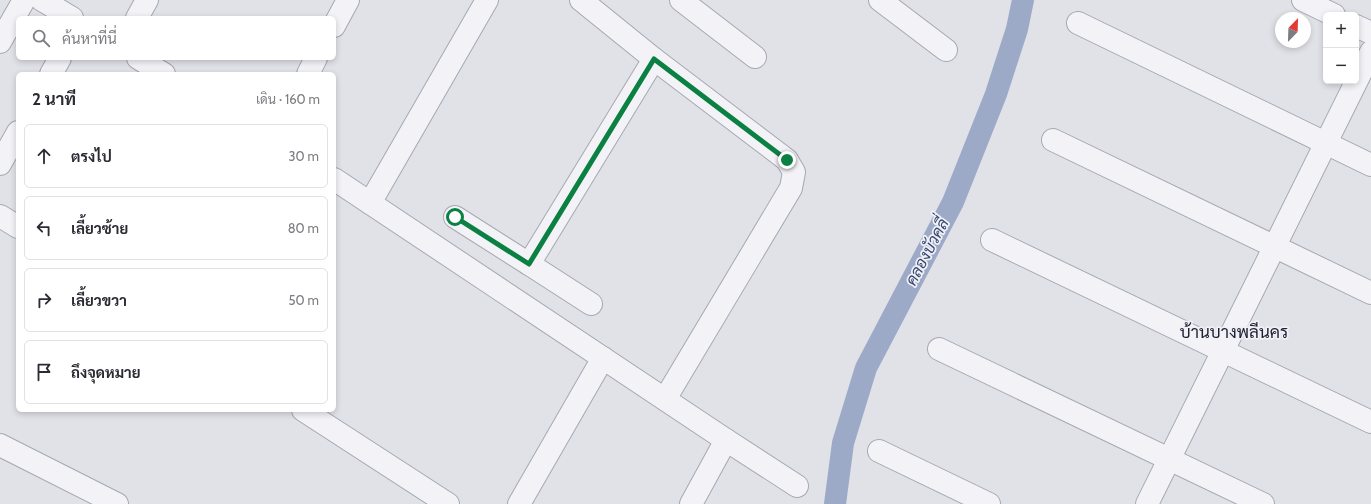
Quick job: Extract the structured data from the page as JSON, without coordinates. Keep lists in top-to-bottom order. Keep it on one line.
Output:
{"districts":["บ้านบางพลีนคร"],"water":["คลองบัวคลี่"],"north":"top right","page":{"map_buttons":["+","−"],"search":"ค้นหาที่นี่","heading":["2 นาที","เดิน · 160 m"],"list":[["ตรงไป","30 m"],["เลี้ยวซ้าย","80 m"],["เลี้ยวขวา","50 m"],"ถึงจุดหมาย"]}}
